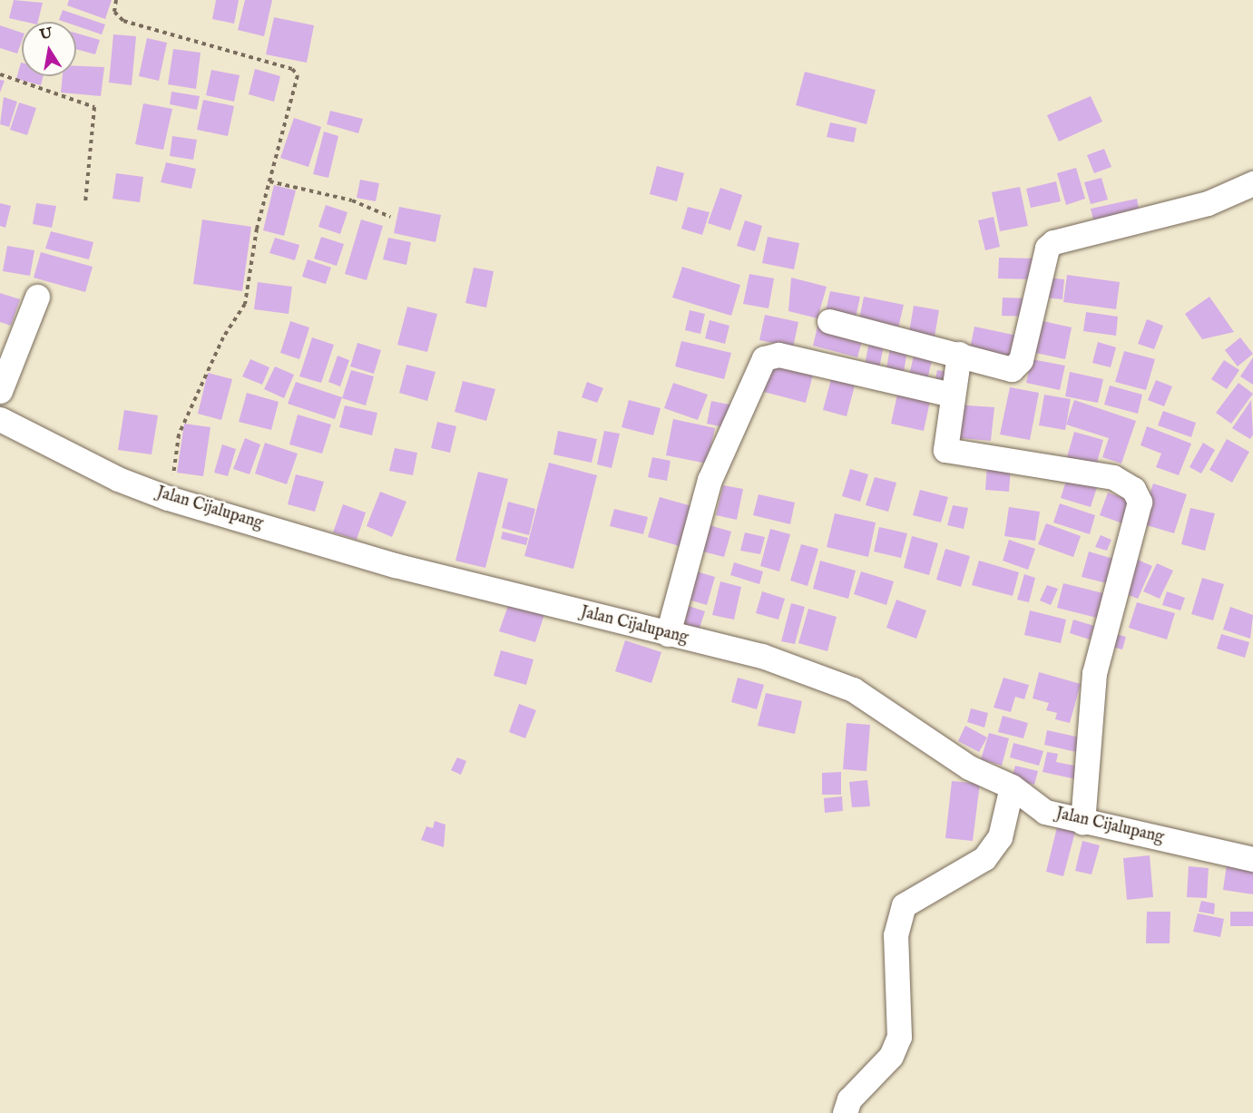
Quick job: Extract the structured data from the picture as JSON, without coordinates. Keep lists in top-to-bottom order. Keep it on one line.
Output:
{"streets":{"street":["Jalan Cijalupang"]},"north":"top"}
